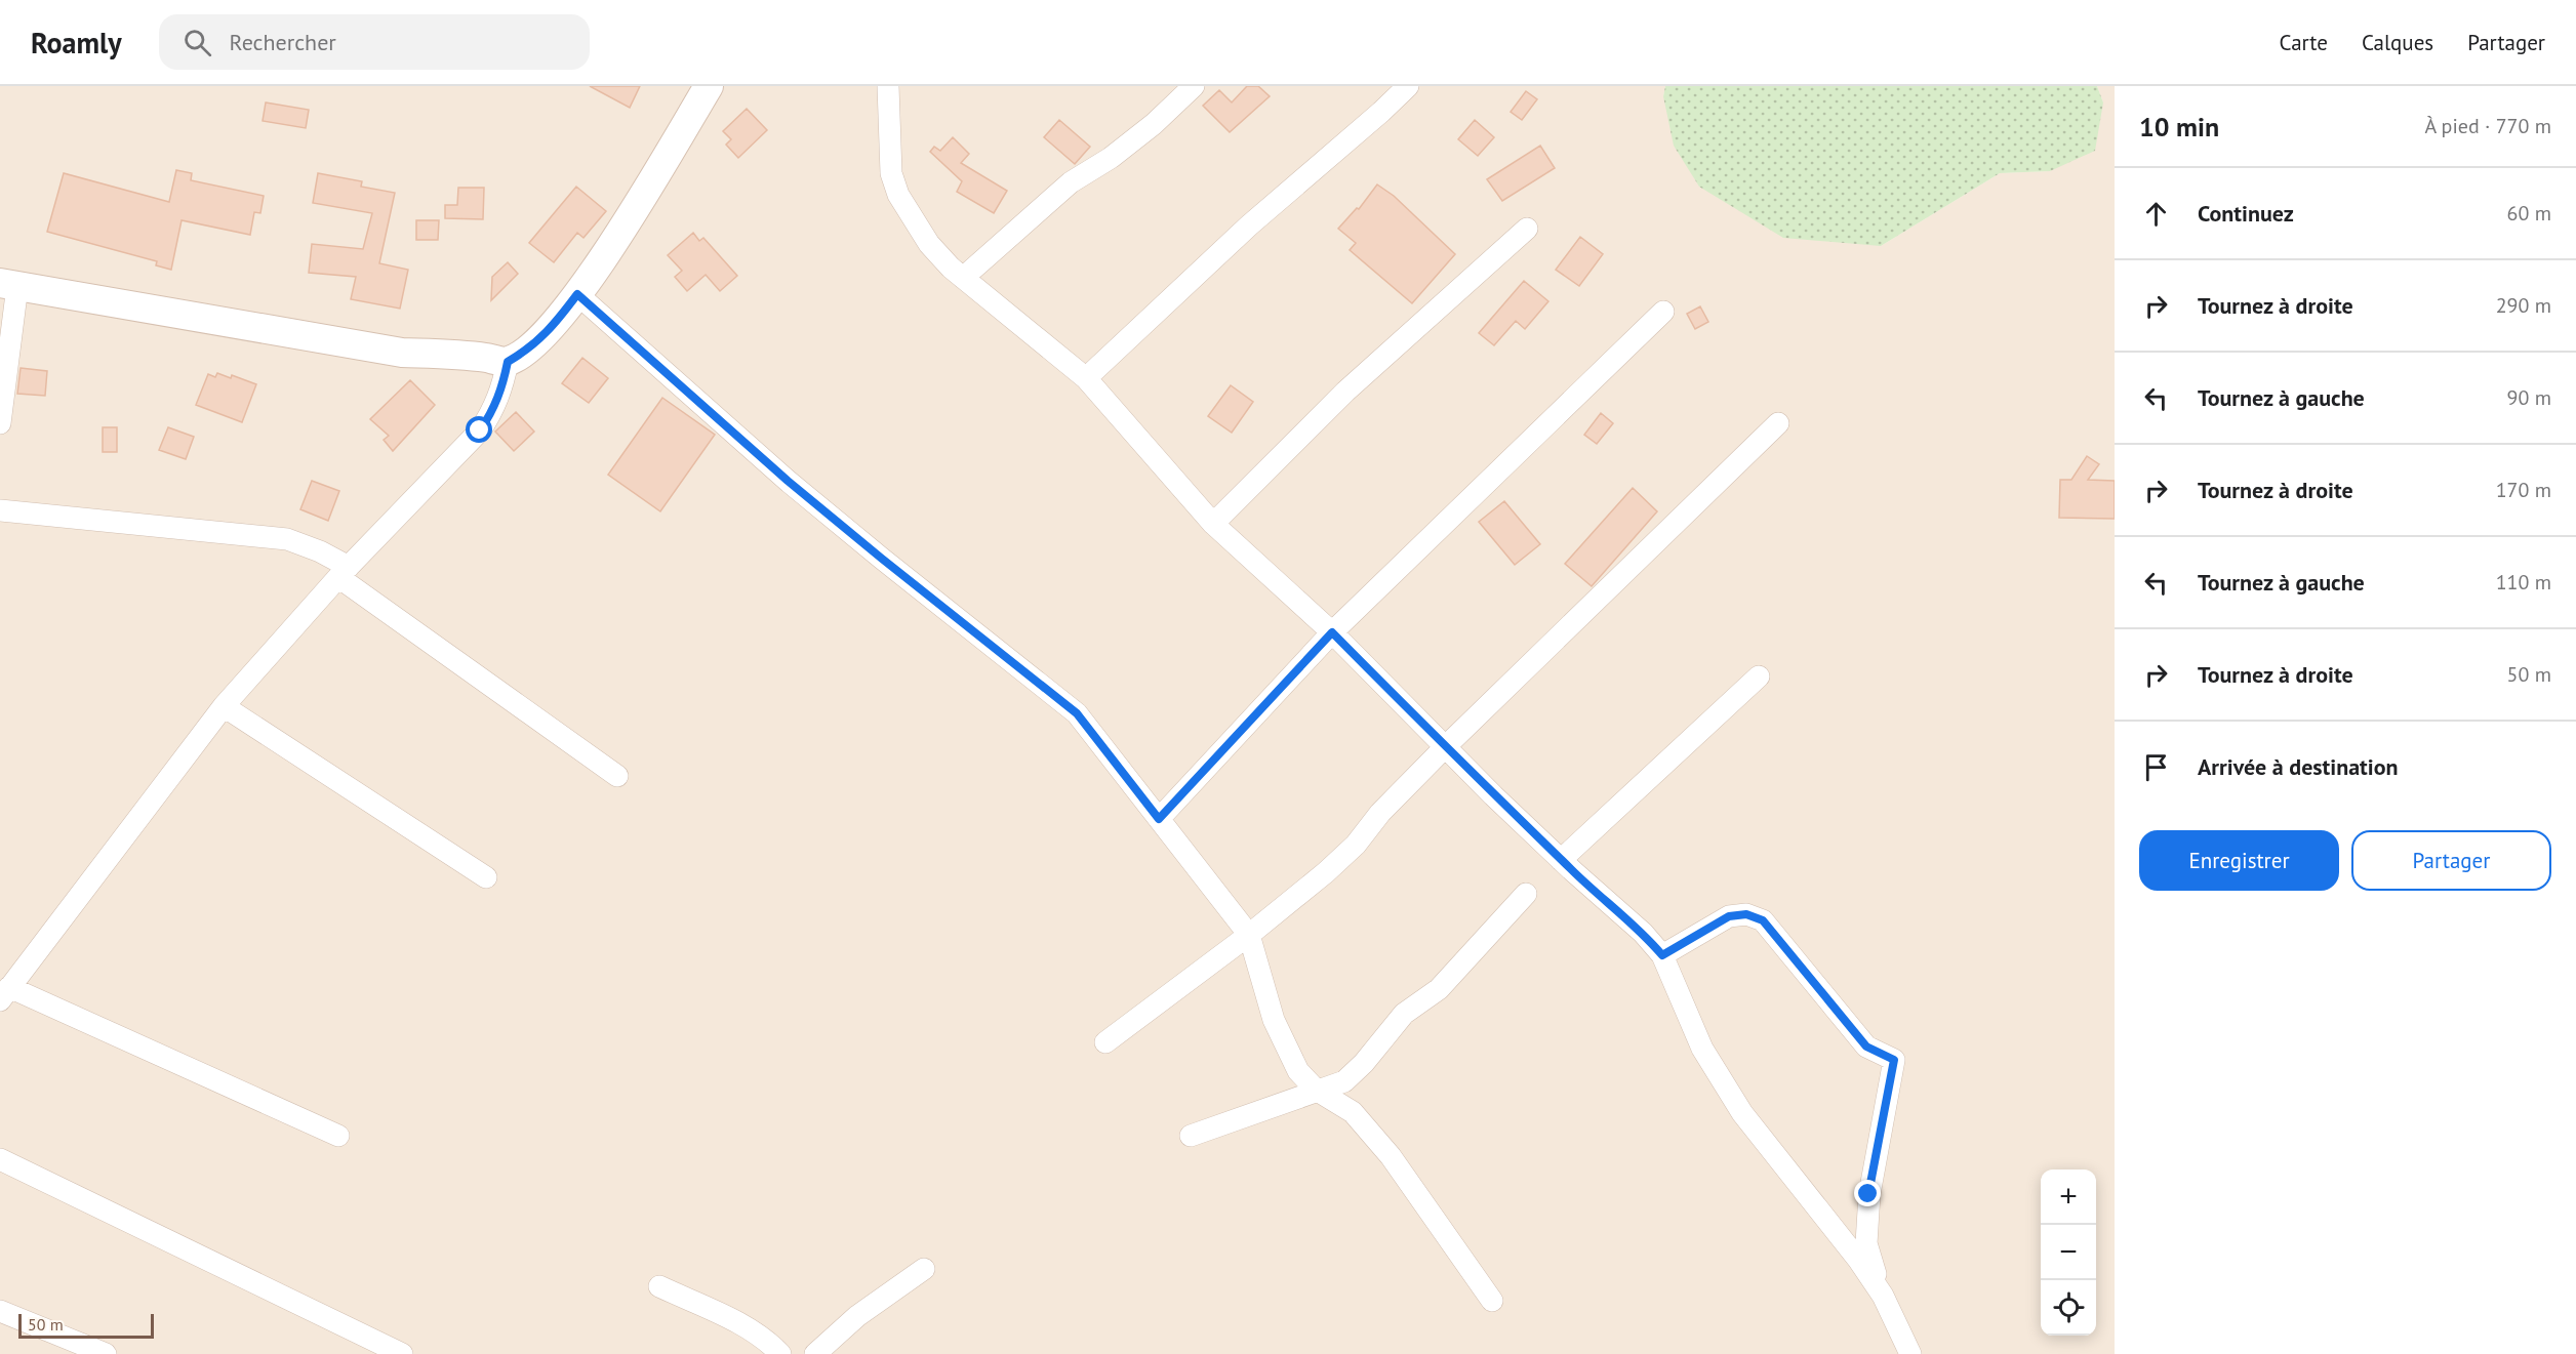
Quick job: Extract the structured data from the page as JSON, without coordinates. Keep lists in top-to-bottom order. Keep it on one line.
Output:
{"scale_bar":"50 m","page":{"header":"Roamly","search":"Rechercher","nav":["Carte","Calques","Partager"],"heading":["10 min","À pied · 770 m"],"list":[["Continuez","60 m"],["Tournez à droite","290 m"],["Tournez à gauche","90 m"],["Tournez à droite","170 m"],["Tournez à gauche","110 m"],["Tournez à droite","50 m"],"Arrivée à destination"],"buttons":["Enregistrer","Partager"],"map_buttons":["+","−"],"scale":"50 m"}}
